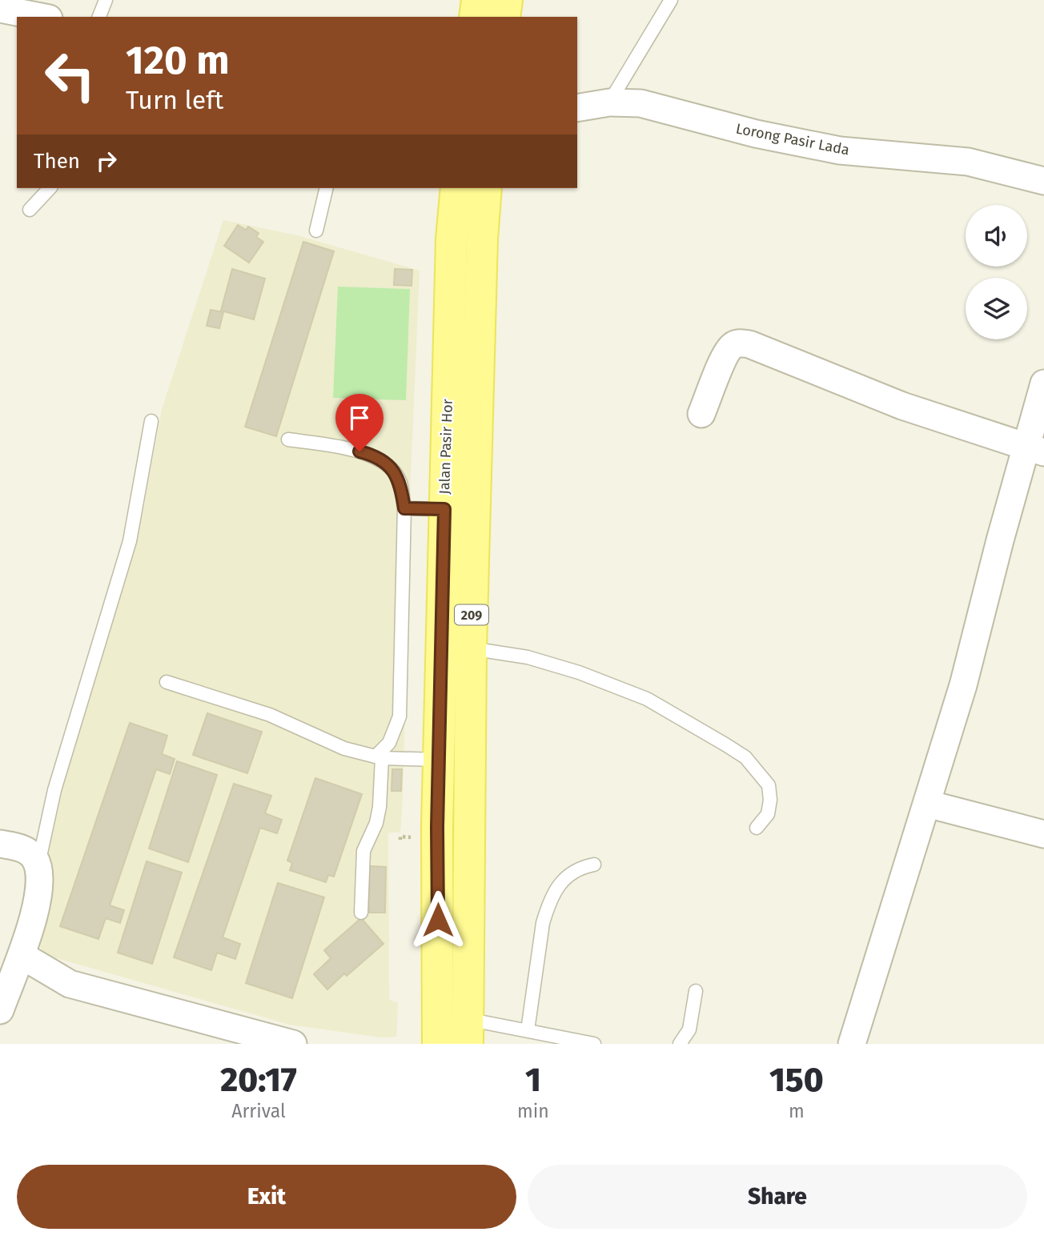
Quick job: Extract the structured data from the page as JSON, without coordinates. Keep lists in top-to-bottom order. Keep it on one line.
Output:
{"streets":{"main road":["Jalan Pasir Hor","209"],"street":["Lorong Pasir Lada"]},"page":{"turn":["120 m","Turn left"],"then":"Then","eta":["20:17","Arrival","1","min","150","m"],"buttons":["Exit","Share"]}}
